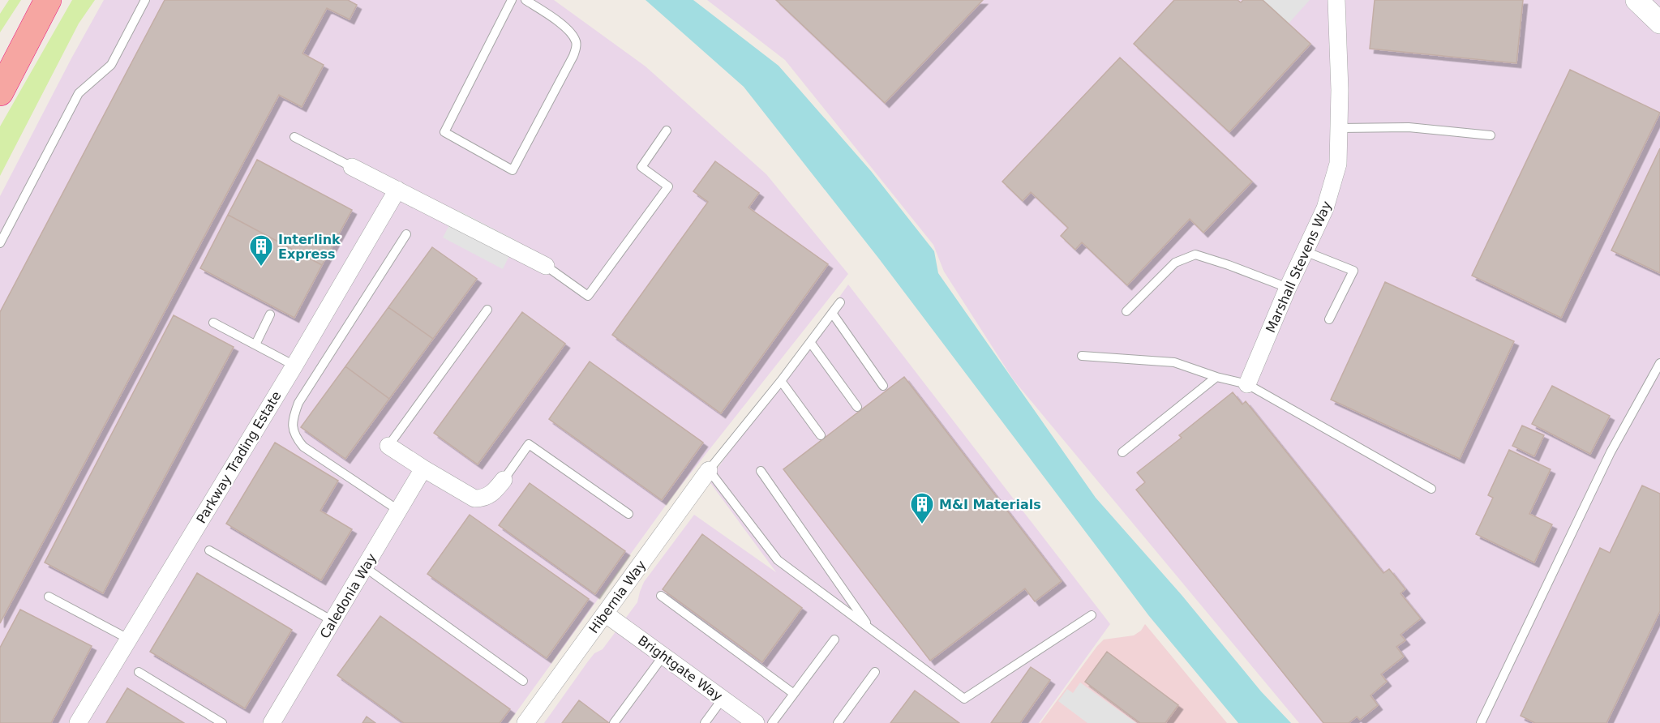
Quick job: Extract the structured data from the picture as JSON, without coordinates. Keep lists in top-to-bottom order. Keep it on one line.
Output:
{"streets":{"street":["Marshall Stevens Way","Parkway Trading Estate","Caledonia Way","Hibernia Way","Brightgate Way"]},"crossings":[["Hibernia Way","Brightgate Way"]],"places":{"building":["Interlink Express","M&I Materials"]}}
